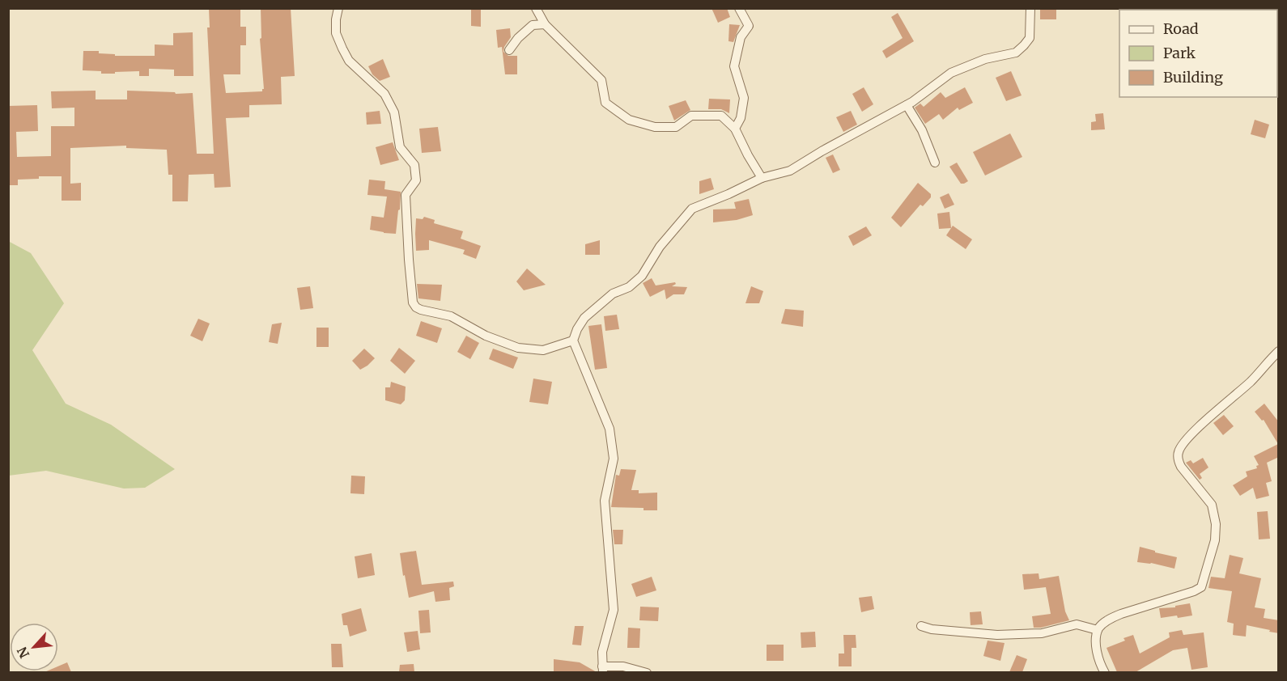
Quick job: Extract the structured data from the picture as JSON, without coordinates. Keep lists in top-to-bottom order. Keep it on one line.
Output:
{"legend":["Road","Park","Building"],"north":"bottom left"}
